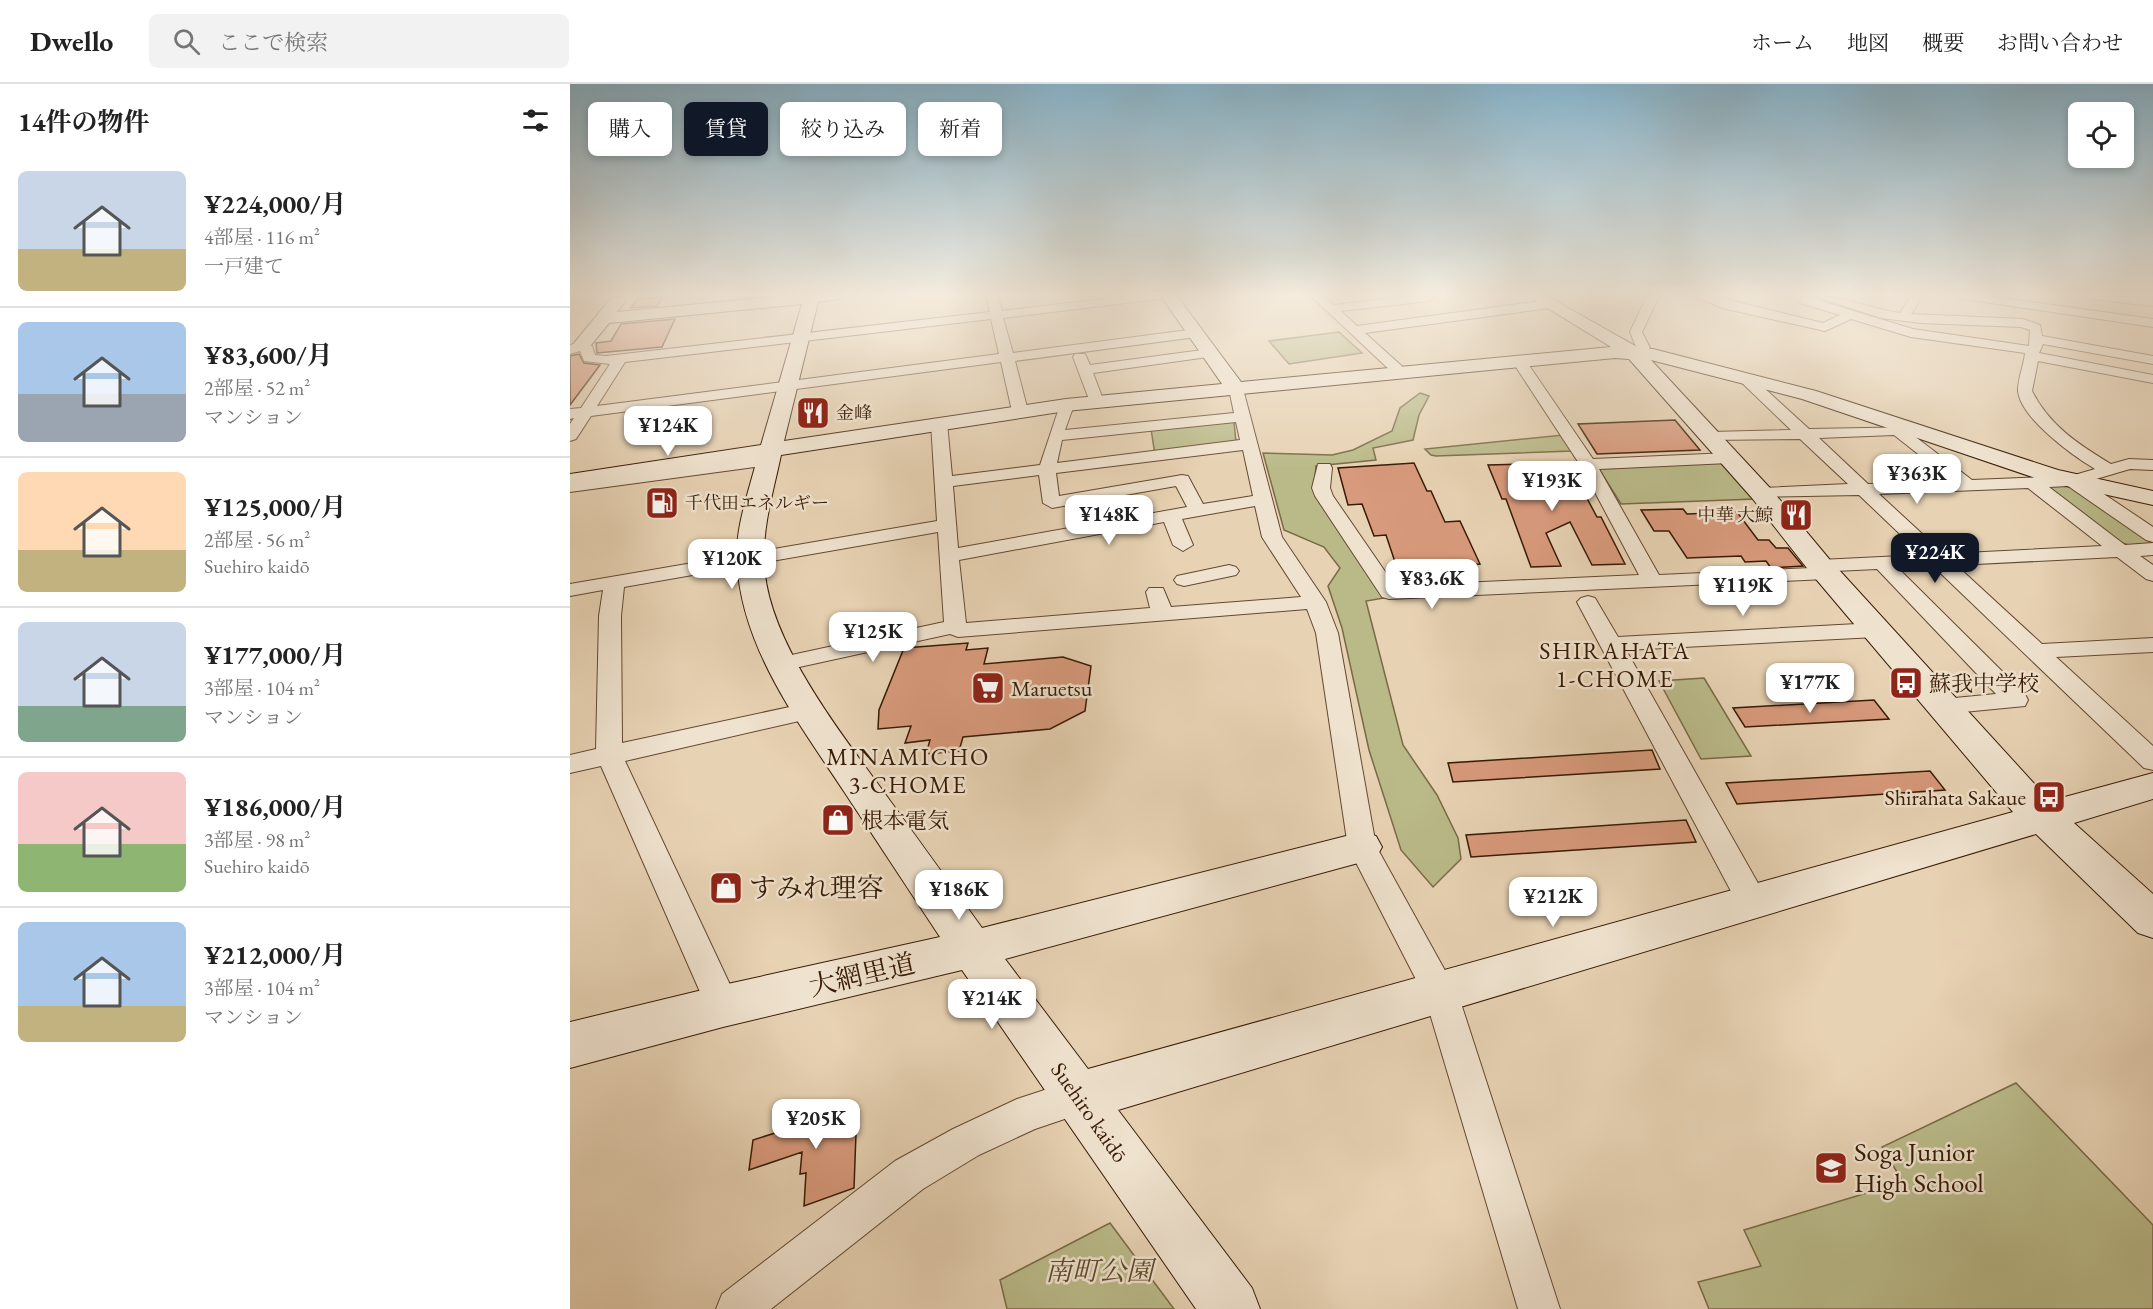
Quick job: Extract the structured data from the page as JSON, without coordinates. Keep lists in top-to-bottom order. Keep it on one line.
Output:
{"streets":{"street":["大網里道","Suehiro kaidō"]},"crossings":[["大網里道","Suehiro kaidō"]],"districts":["SHIRAHATA 1-CHOME","MINAMICHO 3-CHOME"],"parks":["南町公園"],"places":{"restaurant":["金峰","中華 大鯨"],"fuel station":["千代田エネルギー"],"bus stop":["蘇我中学校","Shirahata Sakaue"],"supermarket":["Maruetsu"],"shop":["根本電気","すみれ理容"],"school or university":["Soga Junior High School"]},"page":{"header":"Dwello","search":"ここで検索","nav":["ホーム","地図","概要","お問い合わせ"],"heading":"14件の物件","chip":["購入","賃貸","絞り込み","新着"],"list":[{"name":"¥224,000/月","note":"4部屋 · 116 m² · 一戸建て"},{"name":"¥83,600/月","note":"2部屋 · 52 m² · マンション"},{"name":"¥125,000/月","note":"2部屋 · 56 m² · Suehiro kaidō"},{"name":"¥177,000/月","note":"3部屋 · 104 m² · マンション"},{"name":"¥186,000/月","note":"3部屋 · 98 m² · Suehiro kaidō"},{"name":"¥212,000/月","note":"3部屋 · 104 m² · マンション"}],"price":["¥124K","¥363K","¥193K","¥148K","¥224K","¥120K","¥83.6K","¥119K","¥125K","¥177K","¥186K","¥212K","¥214K","¥205K"]}}
